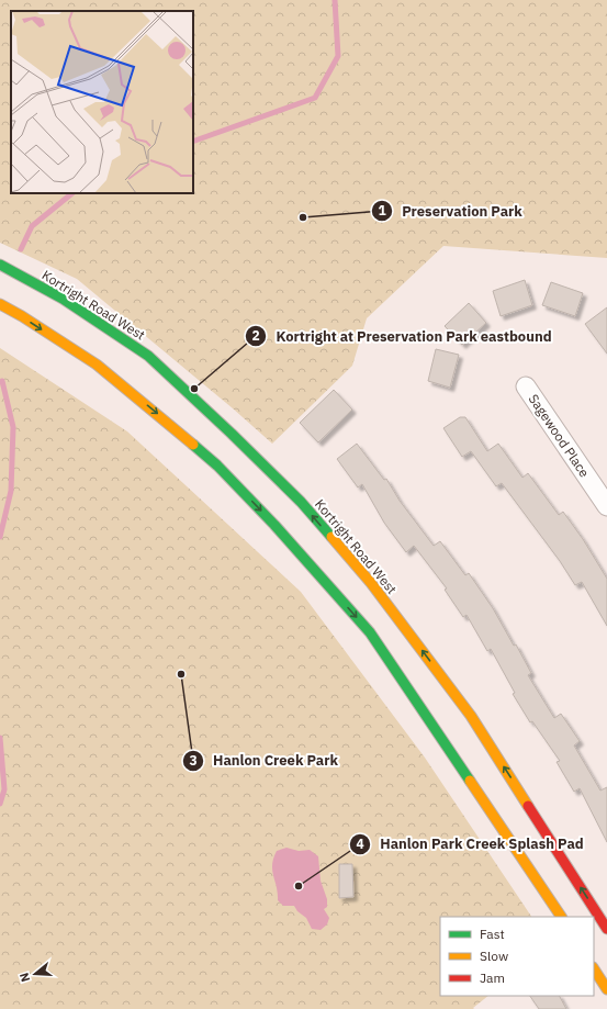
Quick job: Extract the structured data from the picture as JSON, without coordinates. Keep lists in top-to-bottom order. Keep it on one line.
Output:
{"streets":{"street":["Kortright Road West","Sagewood Place"]},"places":["Preservation Park","Kortright at Preservation Park eastbound","Hanlon Creek Park","Hanlon Park Creek Splash Pad"],"legend":["Fast","Slow","Jam"],"north":"left"}
